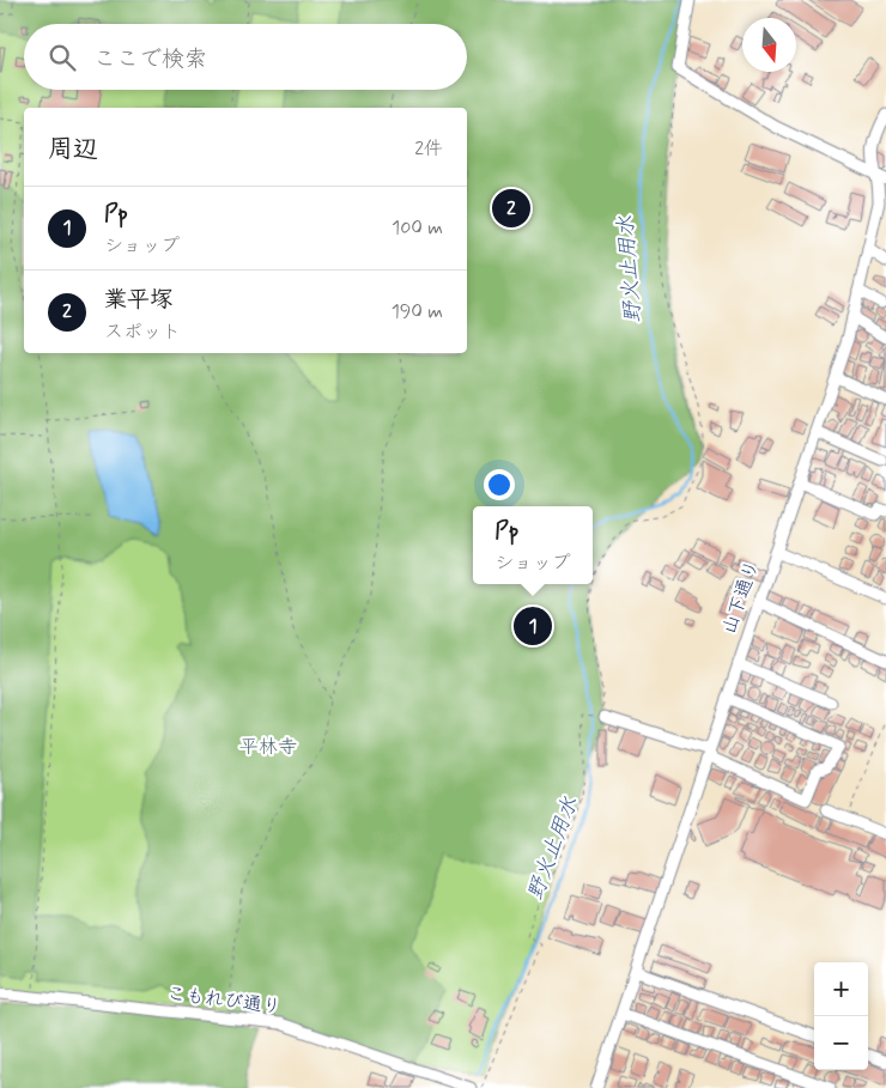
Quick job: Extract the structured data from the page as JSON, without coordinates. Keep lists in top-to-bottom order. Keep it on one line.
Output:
{"streets":{"street":["山下通り","こもれび通り"]},"water":["野火止用水"],"parks":["平林寺"],"north":"bottom","page":{"search":"ここで検索","heading":["周辺","2件"],"list":[{"mark":"1","name":"Pp","note":"ショップ","value":"100 m"},{"mark":"2","name":"業平塚","note":"スポット","value":"190 m"}],"pins":["2","1"],"popup":["Pp","ショップ"],"map_buttons":["+","−"]}}
